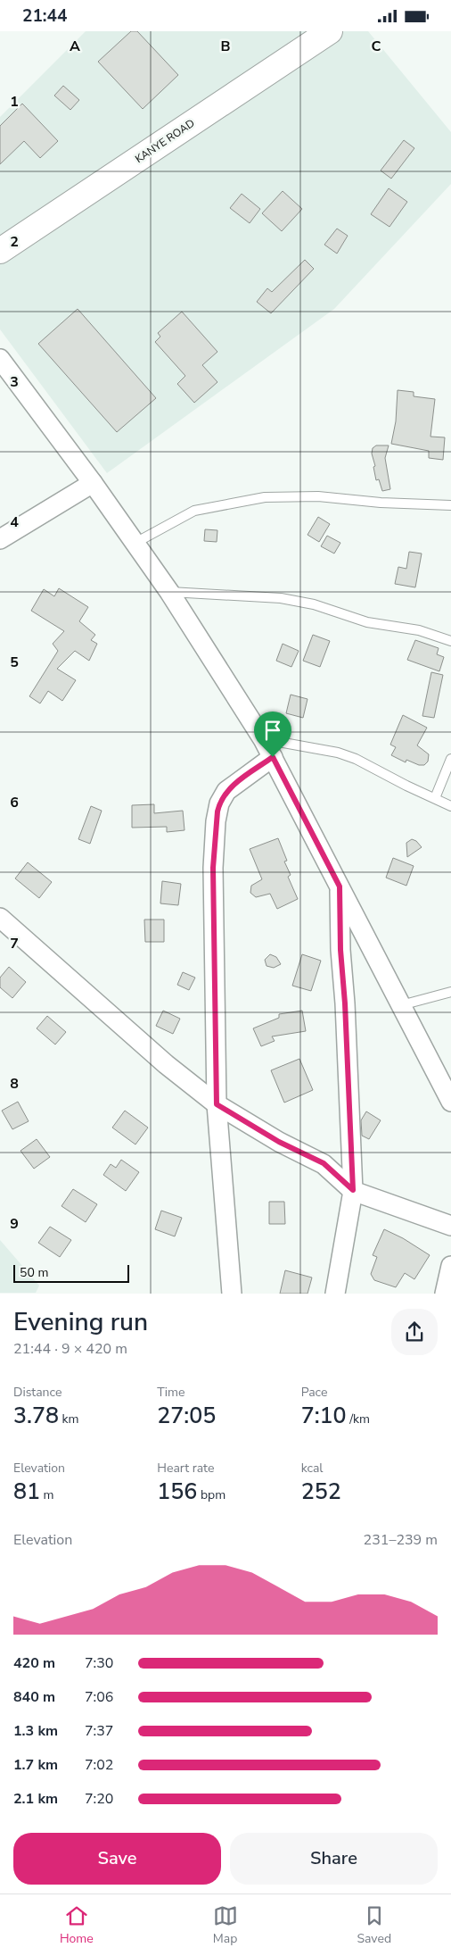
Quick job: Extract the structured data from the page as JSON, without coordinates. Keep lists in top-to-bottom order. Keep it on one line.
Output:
{"streets":{"main road":["KANYE ROAD"]},"scale_bar":"50 m","page":{"status":"21:44","scale":"50 m","heading":["Evening run","21:44 · 9 × 420 m"],"stats":[["Distance","3.78 km"],["Time","27:05"],["Pace","7:10 /km"],["Elevation","81 m"],["Heart rate","156 bpm"],["kcal","252"]],"chart":["Elevation","231–239 m"],"list":[{"name":"420 m","note":"7:30"},{"name":"840 m","note":"7:06"},{"name":"1.3 km","note":"7:37"},{"name":"1.7 km","note":"7:02"},{"name":"2.1 km","note":"7:20"}],"buttons":["Save","Share"],"tabs":["Home","Map","Saved"]},"grid":{"columns":["A","B","C"],"rows":["1","2","3","4","5","6","7","8","9"]}}
